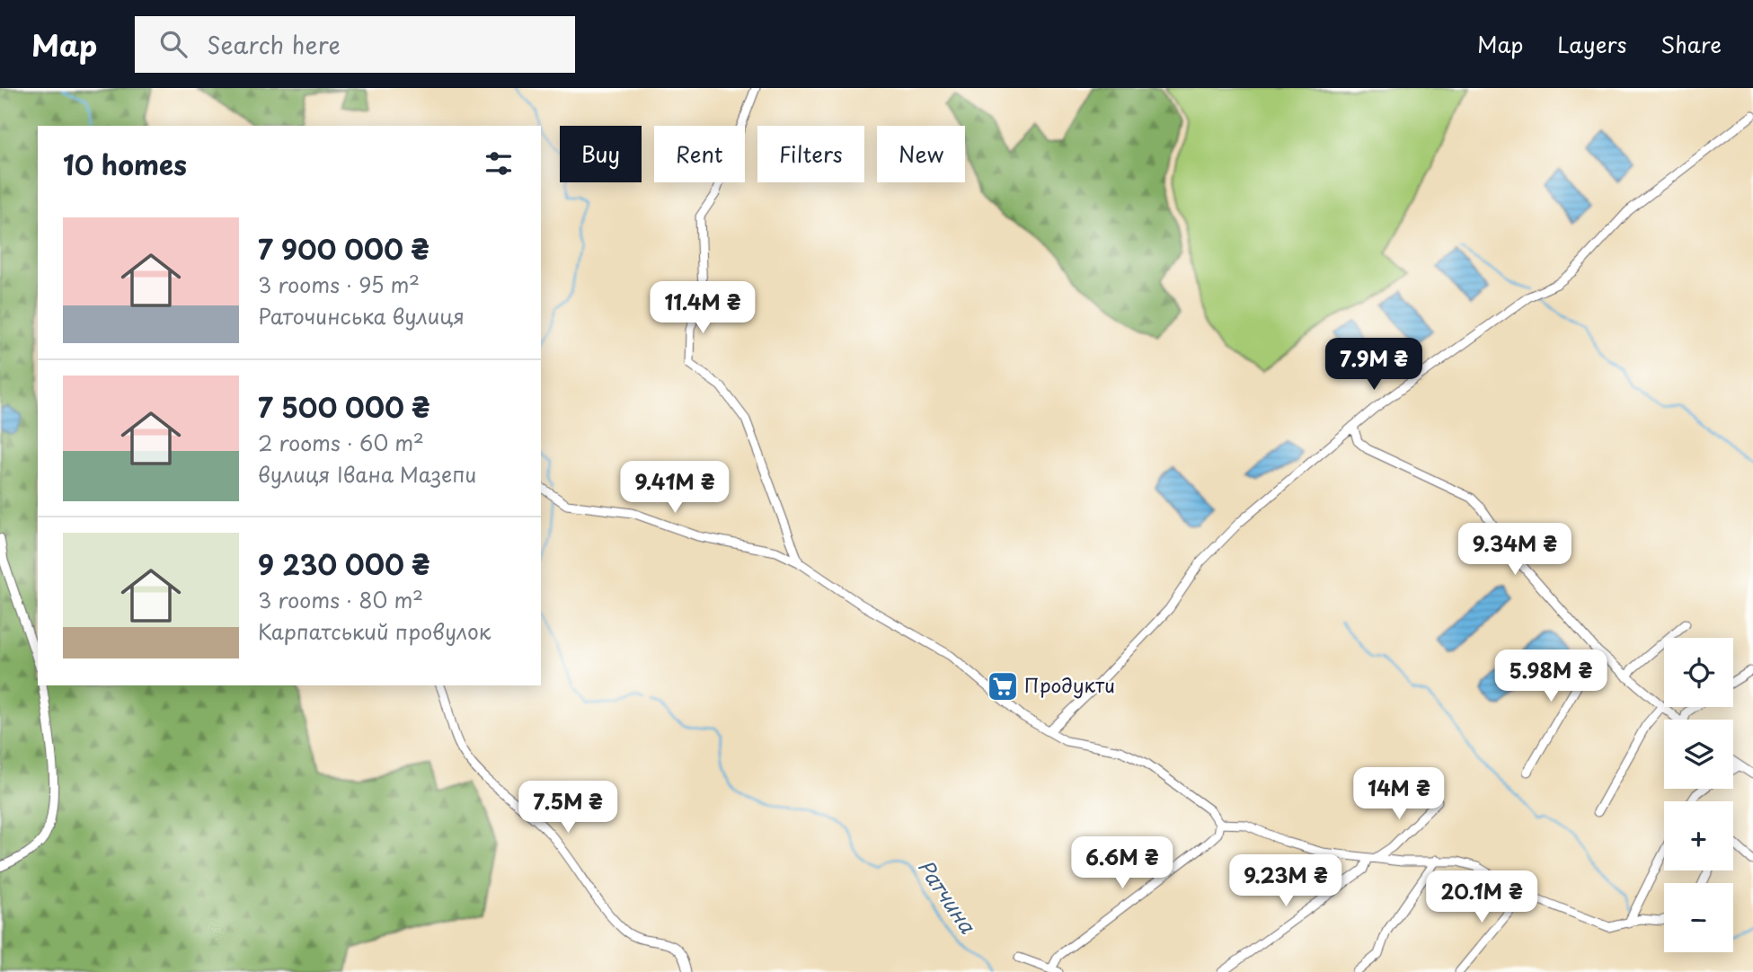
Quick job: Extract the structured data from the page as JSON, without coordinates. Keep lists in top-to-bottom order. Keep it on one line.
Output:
{"water":["Ратчина"],"places":{"supermarket":["Продукти"]},"page":{"header":"Map","search":"Search here","nav":["Map","Layers","Share"],"chip":["Buy","Rent","Filters","New"],"heading":"10 homes","list":[{"name":"7 900 000 ₴","note":"3 rooms · 95 m² · Раточинська вулиця"},{"name":"7 500 000 ₴","note":"2 rooms · 60 m² · вулиця Івана Мазепи"},{"name":"9 230 000 ₴","note":"3 rooms · 80 m² · Карпатський провулок"}],"price":["11.4M ₴","7.9M ₴","9.41M ₴","9.34M ₴","5.98M ₴","14M ₴","7.5M ₴","6.6M ₴","9.23M ₴","20.1M ₴"],"map_buttons":["+","−"]}}
